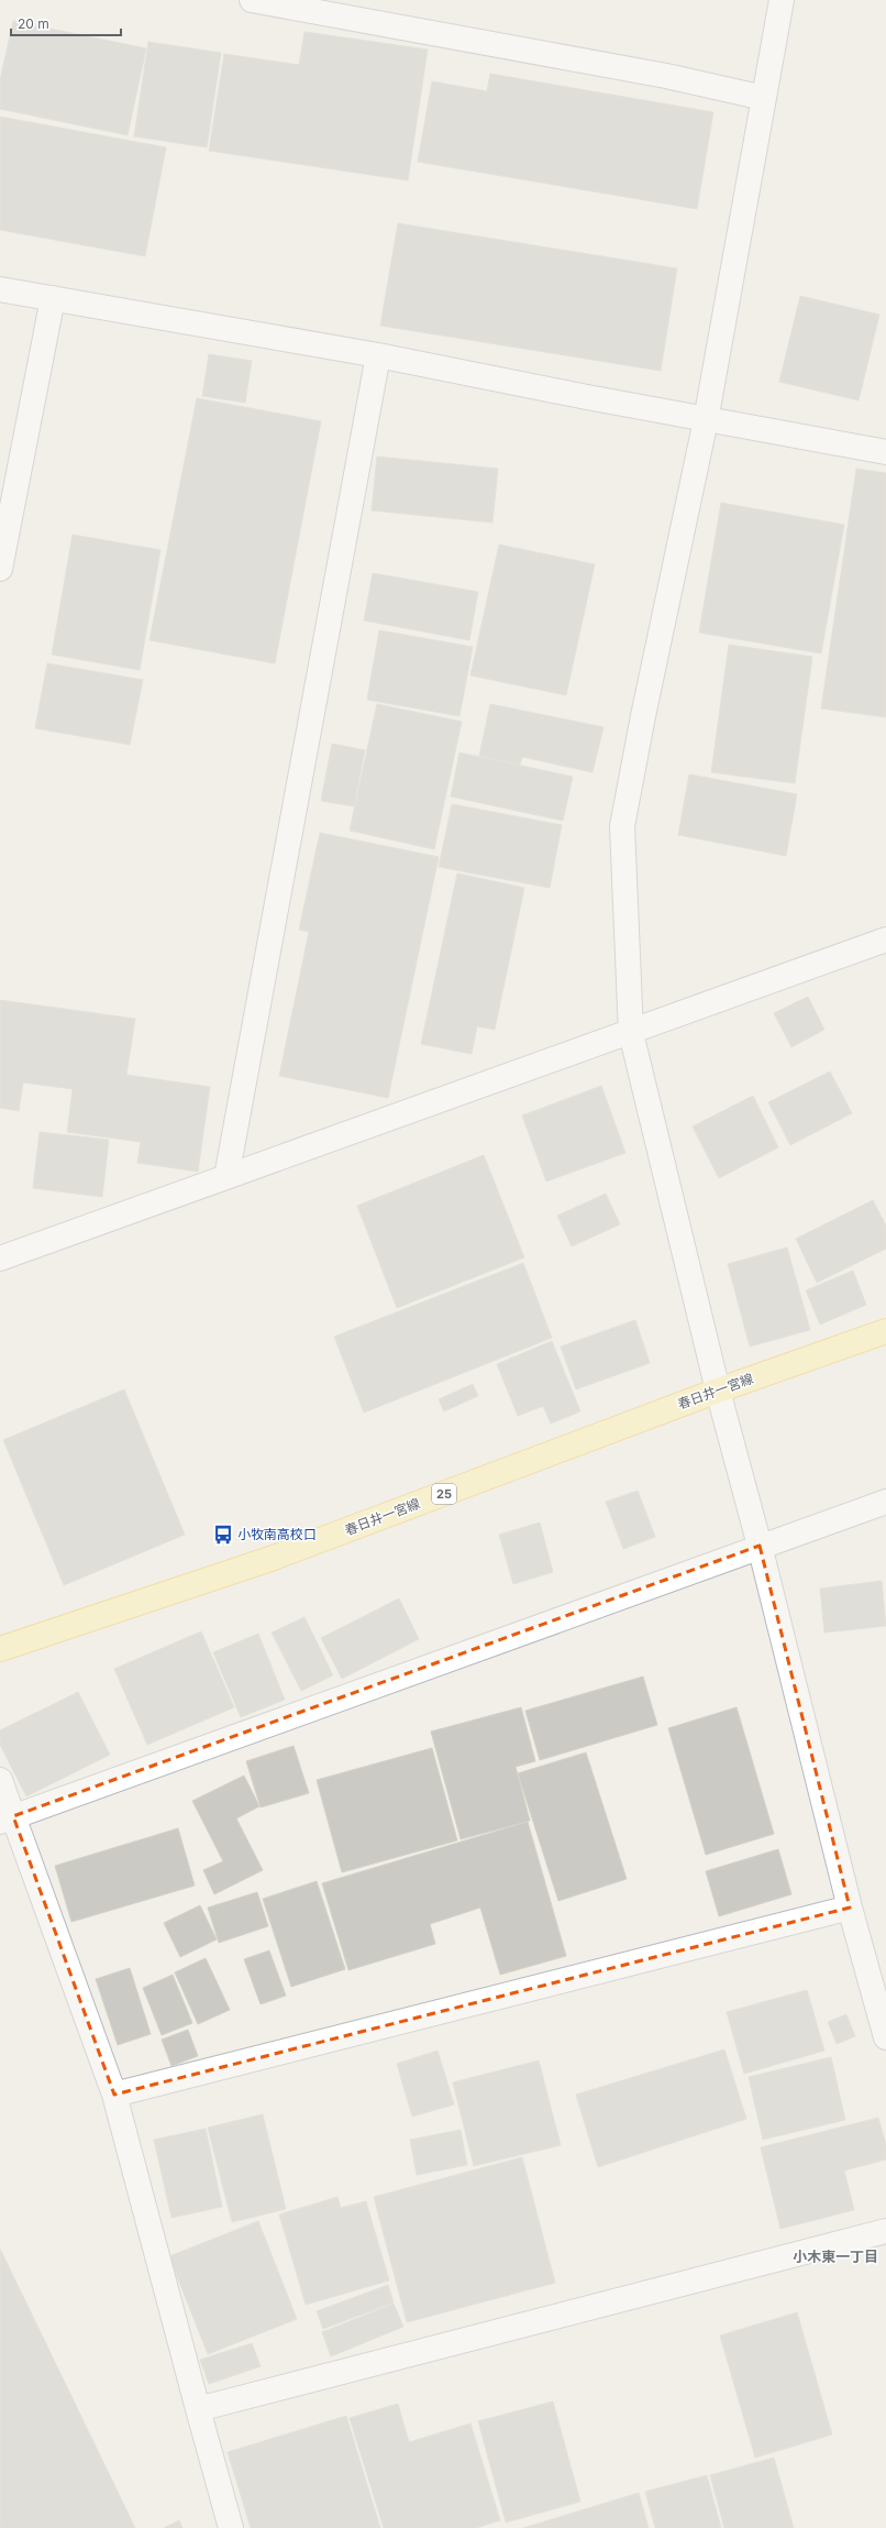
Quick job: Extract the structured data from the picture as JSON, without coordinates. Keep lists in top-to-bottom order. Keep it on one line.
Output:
{"streets":{"main road":["春日井一宮線","25"]},"districts":["小木東一丁目"],"places":{"bus stop":["小牧南高校口"]},"scale_bar":"20 m"}
